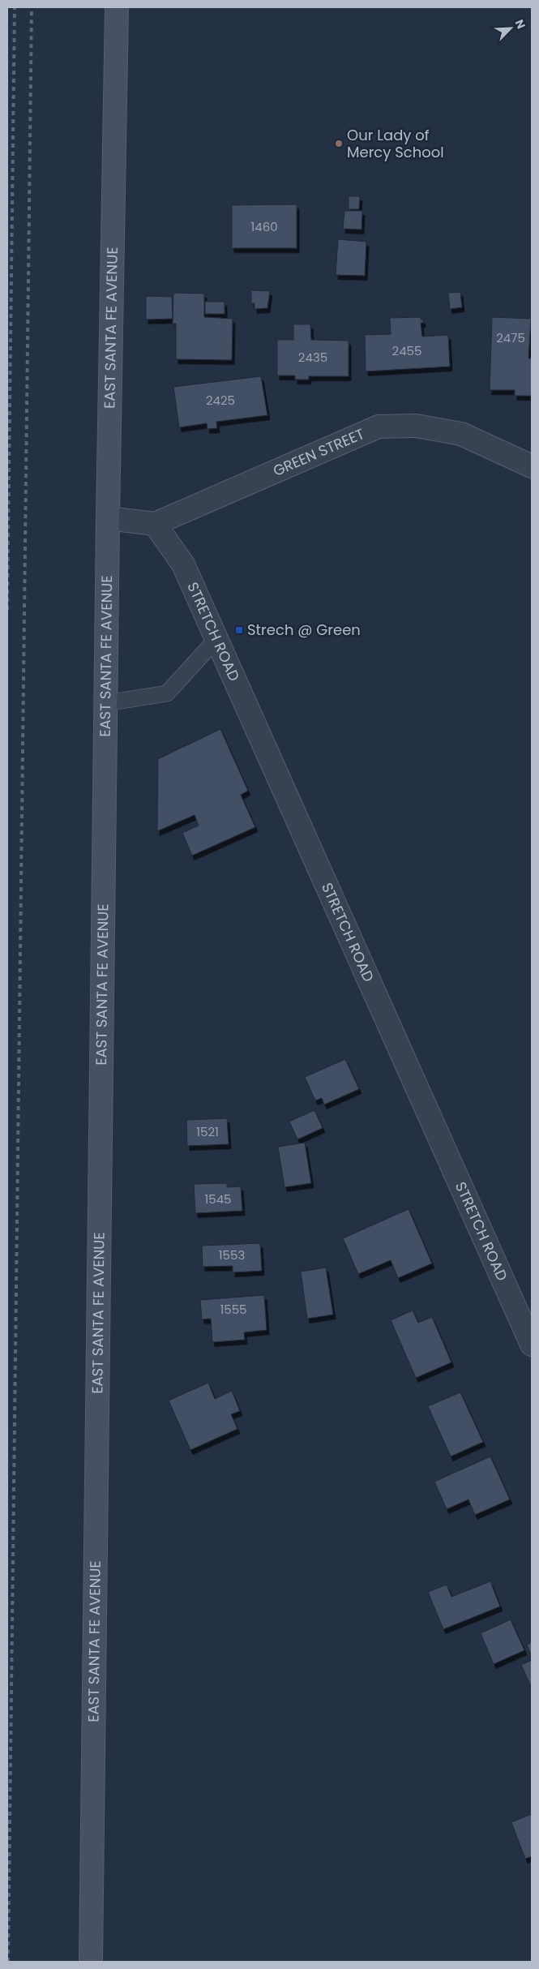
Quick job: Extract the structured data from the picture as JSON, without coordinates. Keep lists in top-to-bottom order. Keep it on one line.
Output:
{"streets":{"street":["EAST SANTA FE AVENUE","GREEN STREET","STRETCH ROAD"]},"crossings":[["GREEN STREET","STRETCH ROAD"]],"places":{"other":["Our Lady of Mercy School"],"transit":["Strech @ Green"]},"house_numbers":["1460","2475","2455","2435","2425","1521","1545","1553","1555"],"north":"top right"}
